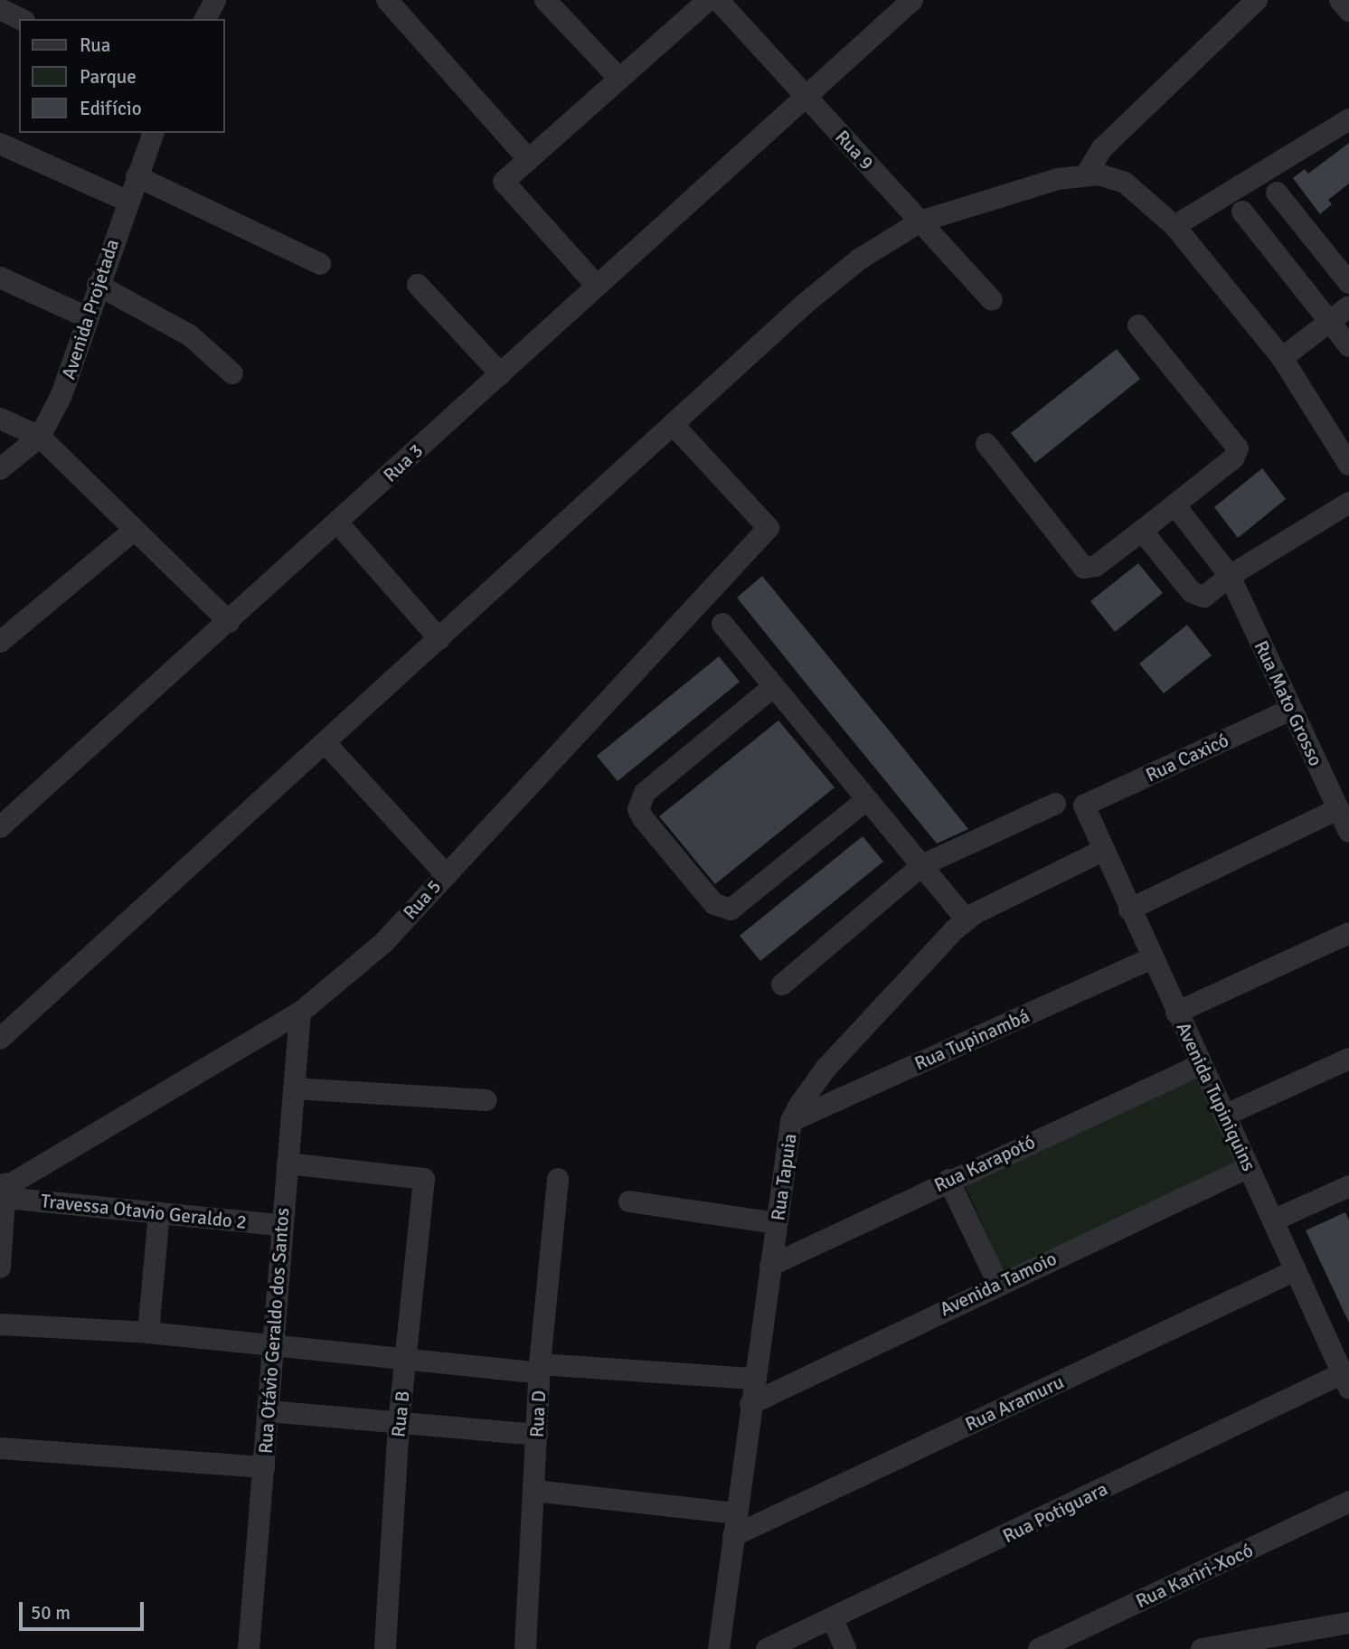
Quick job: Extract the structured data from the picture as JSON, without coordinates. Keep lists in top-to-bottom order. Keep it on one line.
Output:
{"streets":{"street":["Rua 9","Avenida Projetada","Rua 3","Rua Mato Grosso","Rua Caxicó","Rua 5","Rua Tupinambá","Avenida Tupiniquins","Rua Karapotó","Rua Tapuia","Travessa Otavio Geraldo 2","Avenida Tamoio","Rua Otávio Geraldo dos Santos","Rua Aramuru","Rua B","Rua D","Rua Potiguara","Rua Kariri-Xocó"]},"crossings":[["Rua 9","Rua 3"],["Rua Mato Grosso","Rua Caxicó"],["Rua Caxicó","Avenida Tupiniquins"],["Rua 5","Travessa Otavio Geraldo 2"],["Rua 5","Rua Otávio Geraldo dos Santos"],["Rua Tupinambá","Avenida Tupiniquins"],["Rua Tupinambá","Rua Tapuia"],["Avenida Tupiniquins","Rua Karapotó"],["Avenida Tupiniquins","Rua Tapuia"],["Avenida Tupiniquins","Avenida Tamoio"],["Avenida Tupiniquins","Rua Aramuru"],["Avenida Tupiniquins","Rua Potiguara"],["Rua Karapotó","Rua Tapuia"],["Rua Tapuia","Avenida Tamoio"],["Rua Tapuia","Rua Aramuru"],["Travessa Otavio Geraldo 2","Rua Otávio Geraldo dos Santos"],["Rua Otávio Geraldo dos Santos","Rua B"]],"legend":["Rua","Parque","Edifício"],"scale_bar":"50 m"}
